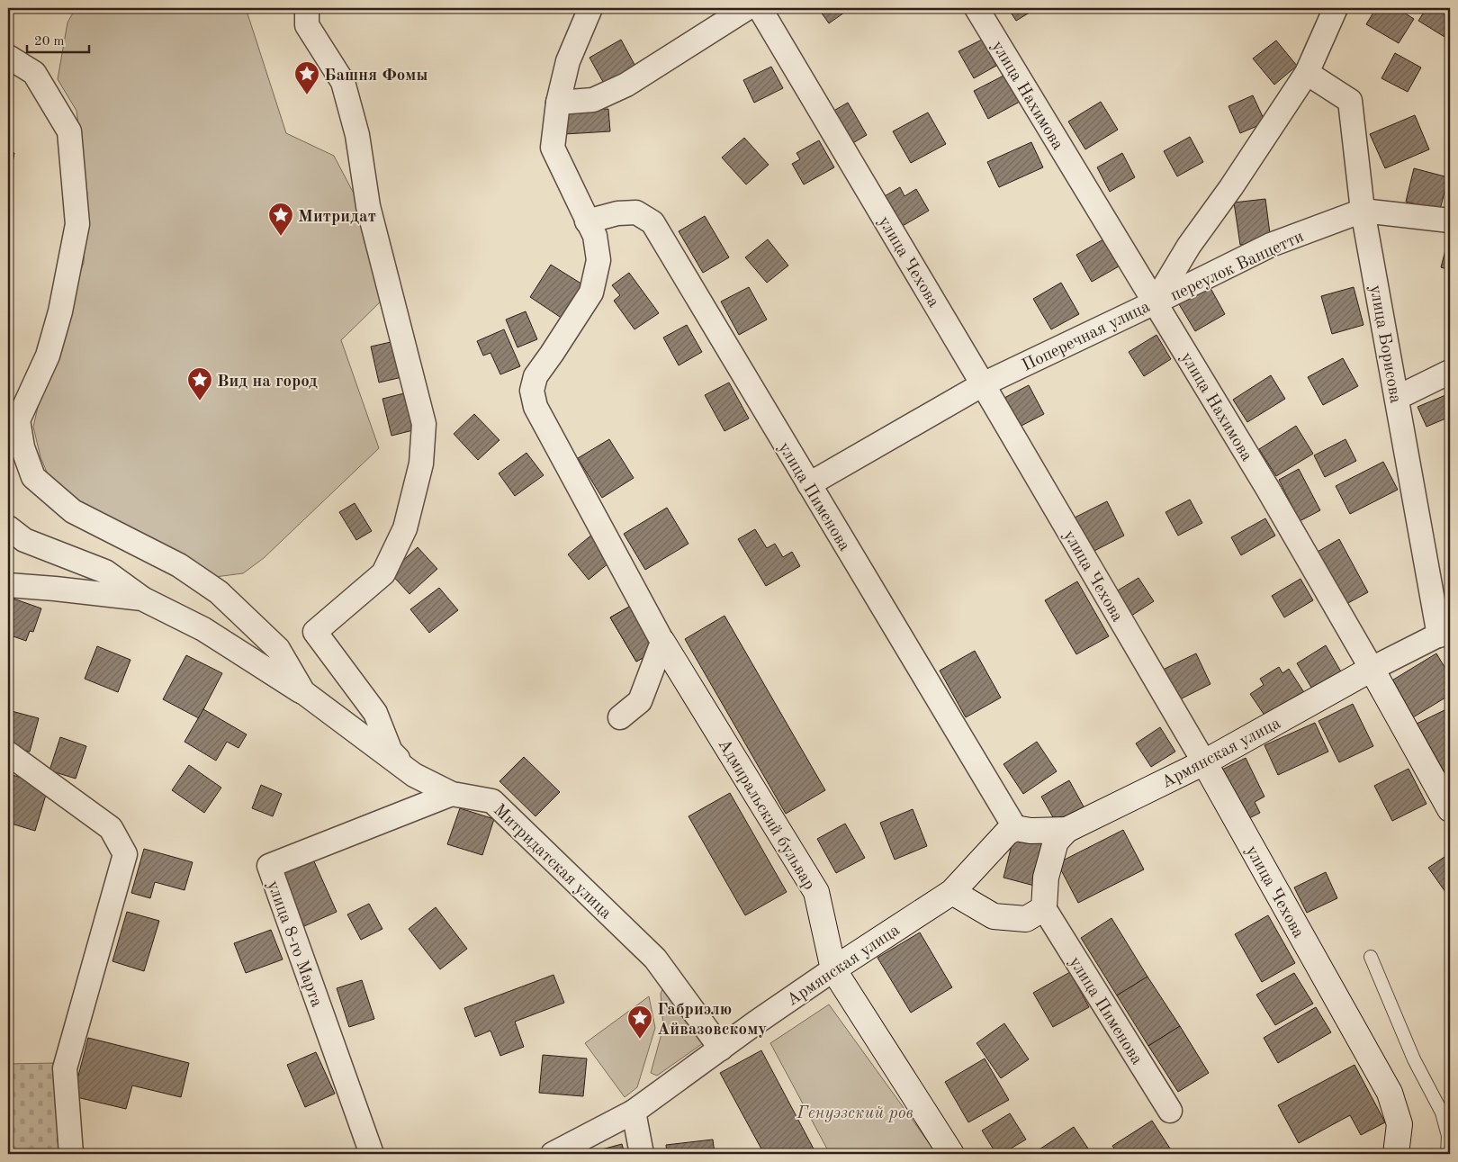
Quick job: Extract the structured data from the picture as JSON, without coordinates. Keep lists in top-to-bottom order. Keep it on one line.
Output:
{"streets":{"street":["улица Нахимова","улица Чехова","переулок Ванцетти","Поперечная улица","улица Борисова","улица Пименова","Армянская улица","Адмиральский бульвар","Митридатская улица","улица 8-го Марта"]},"crossings":[["улица Нахимова","переулок Ванцетти"],["улица Нахимова","Поперечная улица"],["улица Нахимова","Армянская улица"],["улица Чехова","Поперечная улица"],["улица Чехова","Армянская улица"],["переулок Ванцетти","Поперечная улица"],["переулок Ванцетти","улица Борисова"],["Поперечная улица","улица Борисова"],["Поперечная улица","улица Пименова"],["улица Пименова","Армянская улица"],["Армянская улица","Адмиральский бульвар"],["Армянская улица","Митридатская улица"],["Митридатская улица","улица 8-го Марта"]],"parks":["Генуэзский ров"],"places":{"place":["Башня Фомы","Митридат","Вид на город","Габриэлю Айвазовскому"]},"scale_bar":"20 m"}
